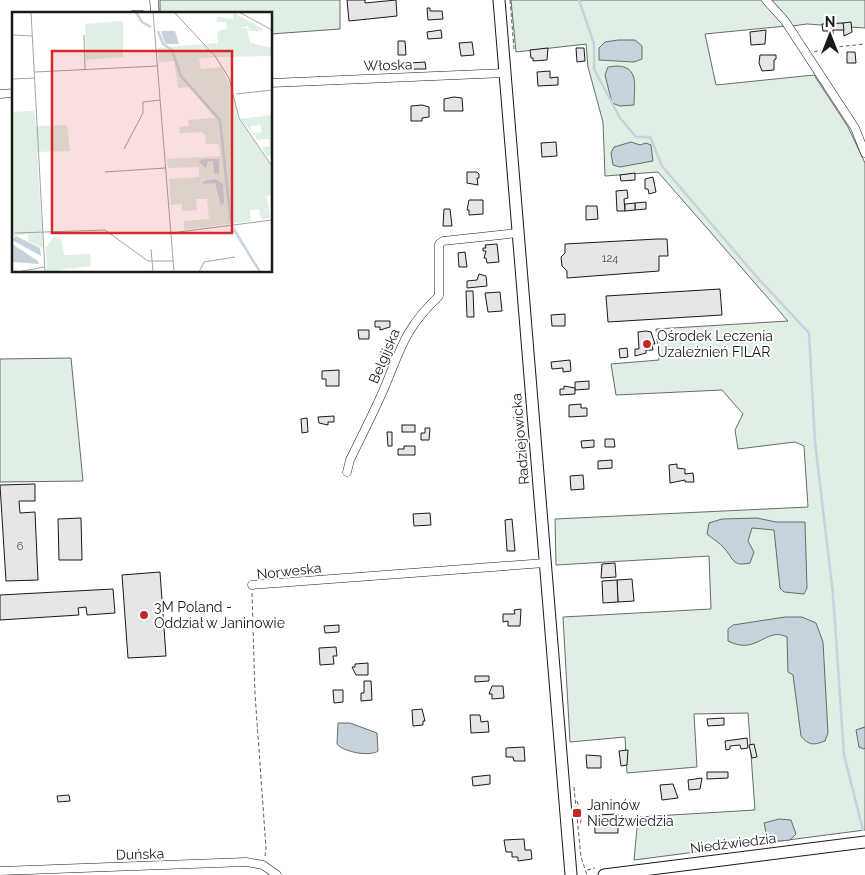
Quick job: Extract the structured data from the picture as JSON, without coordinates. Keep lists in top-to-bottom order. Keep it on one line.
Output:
{"streets":{"main road":["Radziejowicka","Niedźwiedzia"],"street":["Włoska","Belgijska","Norweska","Duńska"]},"crossings":[["Włoska","Radziejowicka"],["Belgijska","Radziejowicka"],["Radziejowicka","Norweska"],["Norweska","Duńska"]],"places":{"other":["Ośrodek Leczenia Uzależnień FILAR","3M Poland - Oddział w Janinowie"],"transit":["Janinów Niedźwiedzia"]},"house_numbers":["124","6"],"north":"top"}
